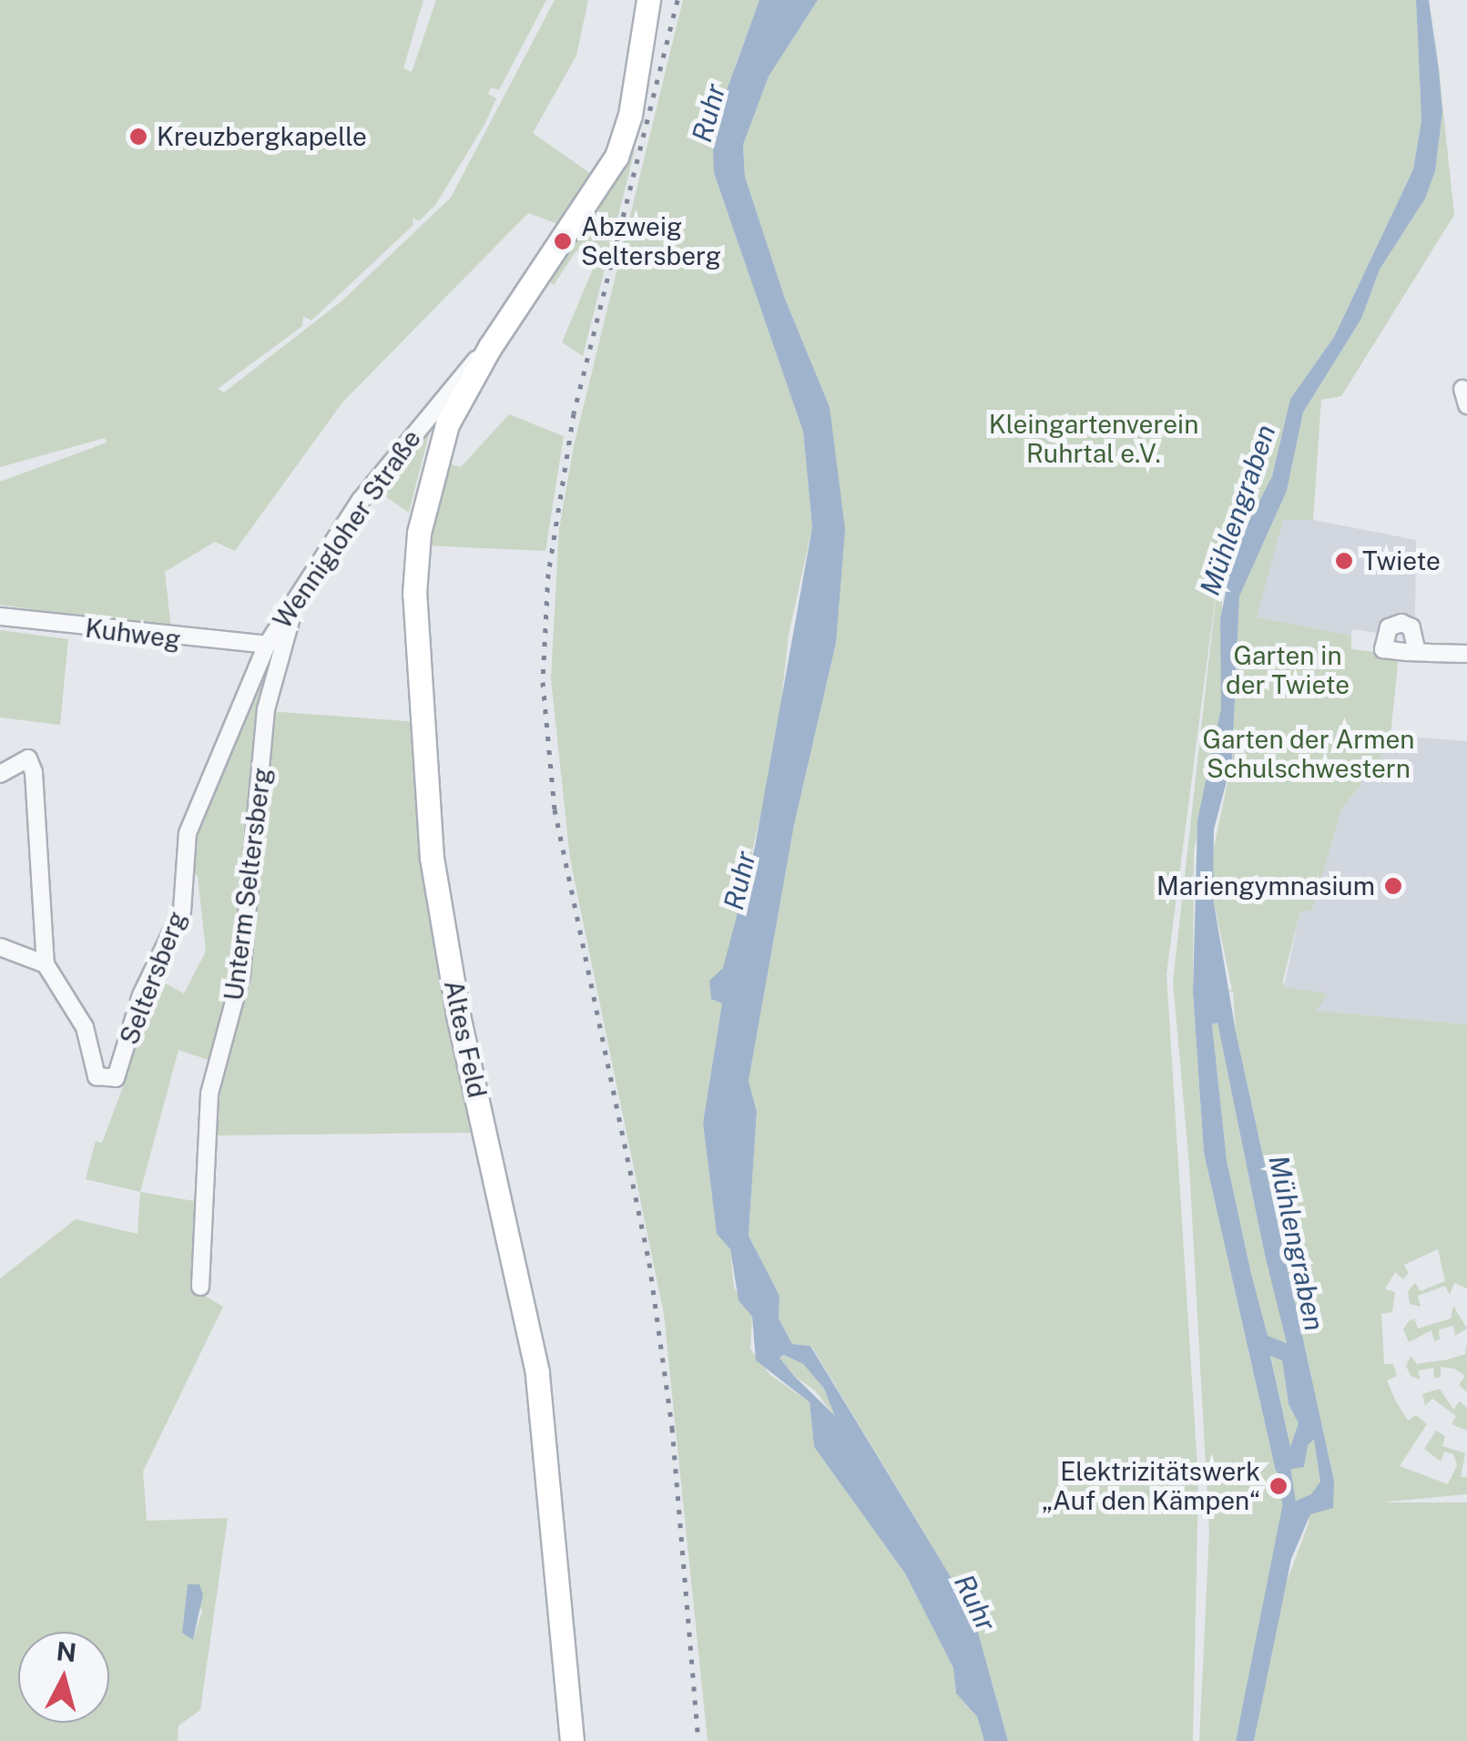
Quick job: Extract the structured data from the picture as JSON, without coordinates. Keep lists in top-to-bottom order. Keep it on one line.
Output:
{"streets":{"main road":["Altes Feld"],"street":["Wennigloher Straße","Kuhweg","Unterm Seltersberg","Seltersberg"]},"crossings":[["Wennigloher Straße","Kuhweg"],["Wennigloher Straße","Unterm Seltersberg"],["Wennigloher Straße","Seltersberg"],["Wennigloher Straße","Altes Feld"],["Kuhweg","Seltersberg"]],"water":["Ruhr","Mühlengraben"],"parks":["Kleingartenverein Ruhrtal e.V.","Garten in der Twiete","Garten der Armen Schulschwestern"],"places":["Kreuzbergkapelle","Abzweig Seltersberg","Twiete","Mariengymnasium","Elektrizitätswerk „Auf den Kämpen“"],"north":"top"}
